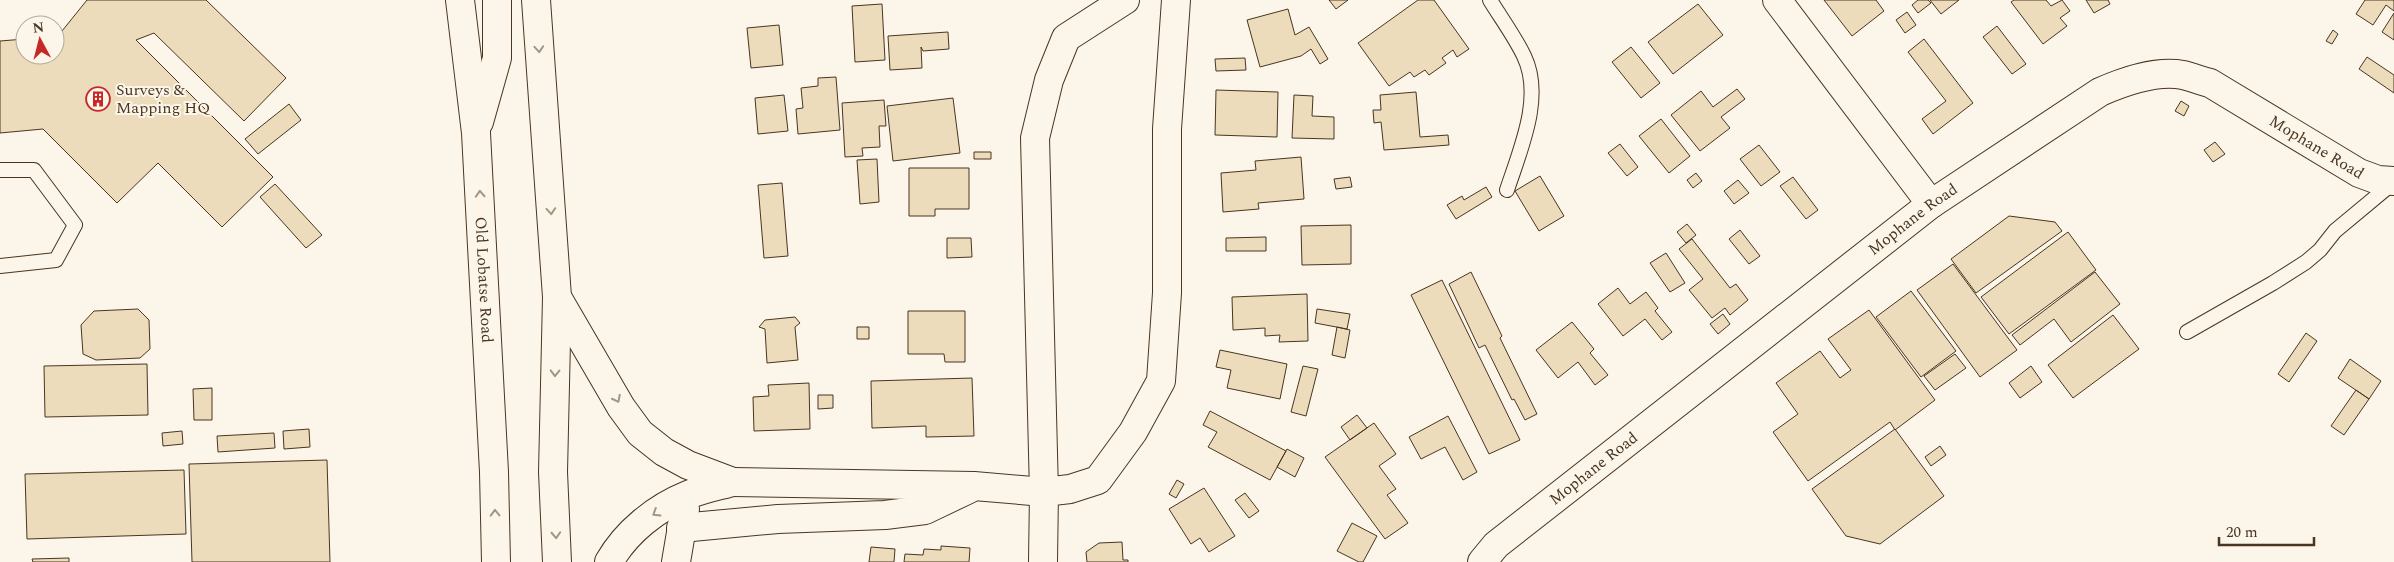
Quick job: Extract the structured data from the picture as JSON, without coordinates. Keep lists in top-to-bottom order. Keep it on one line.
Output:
{"streets":{"street":["Mophane Road","Old Lobatse Road"]},"places":{"building":["Surveys & Mapping HQ"]},"scale_bar":"20 m","north":"top"}
